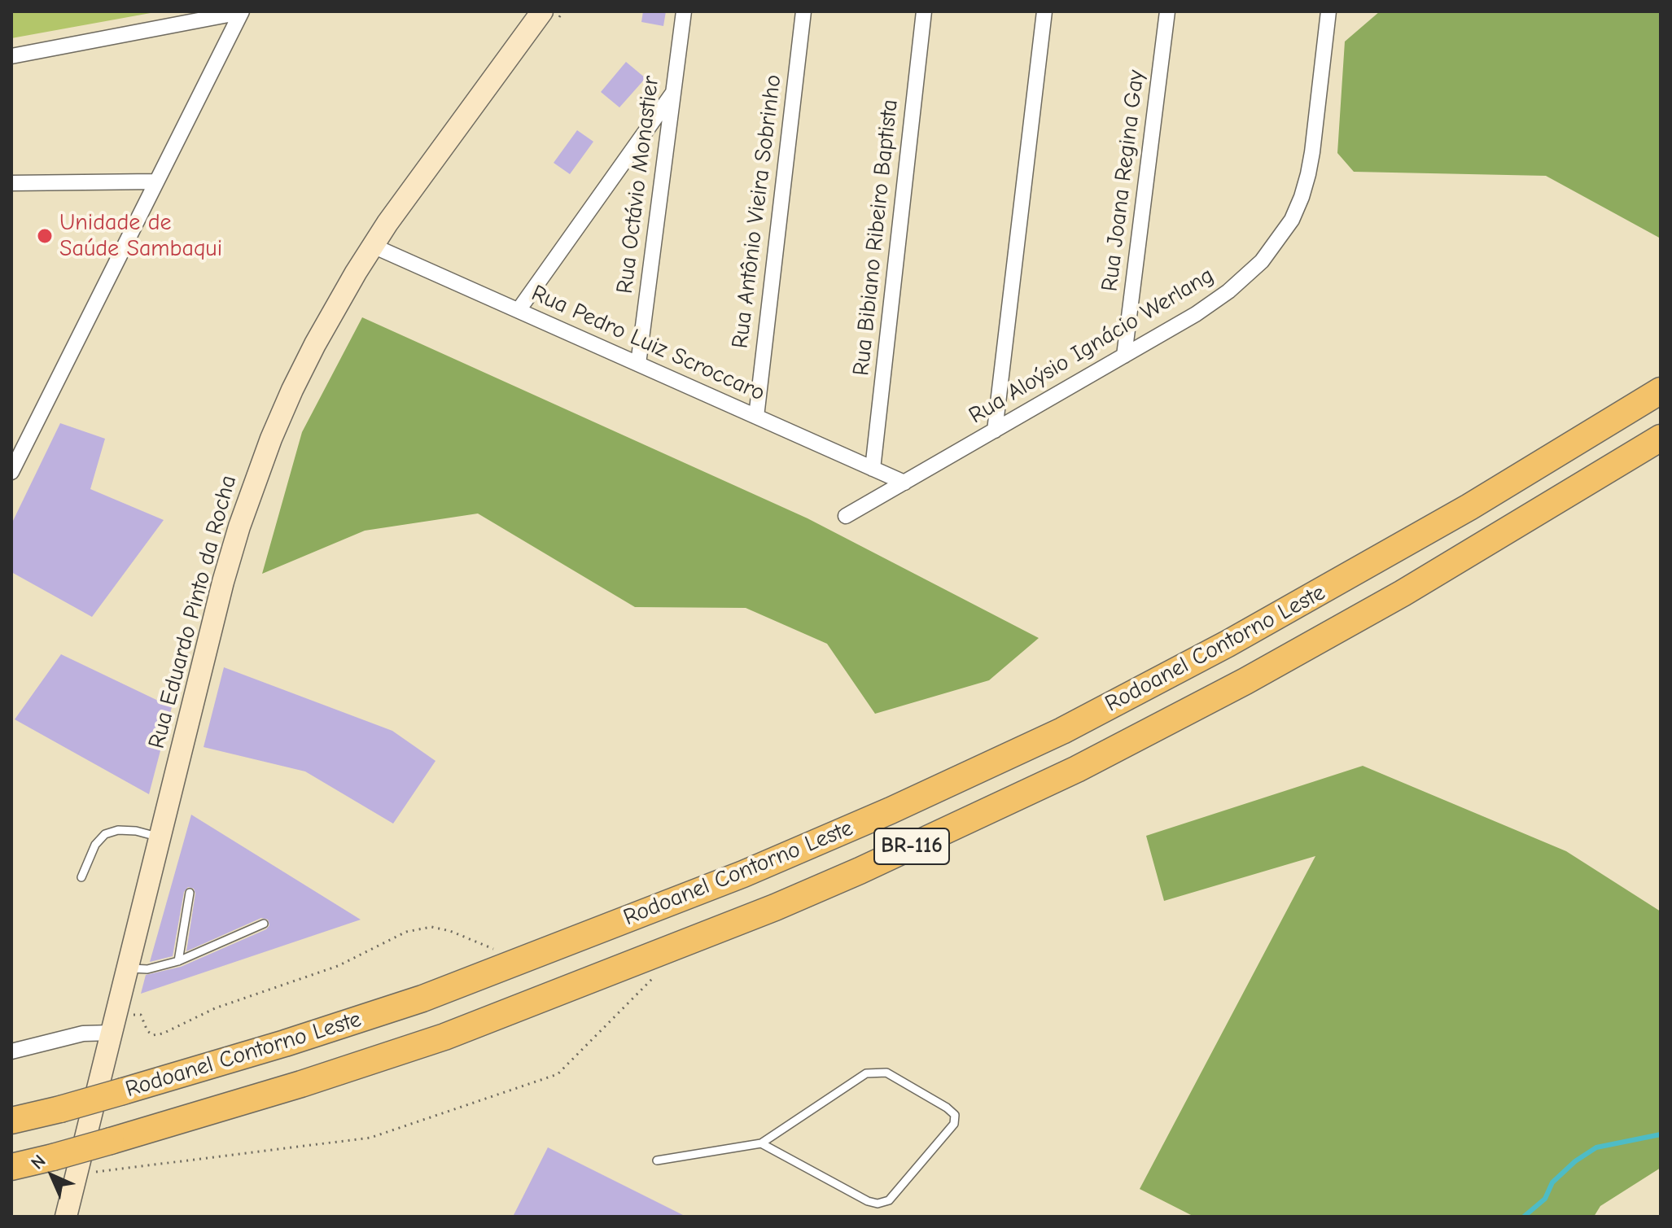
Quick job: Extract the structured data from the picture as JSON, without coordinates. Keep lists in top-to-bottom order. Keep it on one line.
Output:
{"streets":{"highway":["Rodoanel Contorno Leste","BR-116"],"main road":["Rua Eduardo Pinto da Rocha"],"street":["Rua Joana Regina Gay","Rua Octávio Monastier","Rua Antônio Vieira Sobrinho","Rua Bibiano Ribeiro Baptista","Rua Pedro Luiz Scroccaro","Rua Aloýsio Ignácio Werlang"]},"crossings":[["Rua Joana Regina Gay","Rua Aloýsio Ignácio Werlang"],["Rua Octávio Monastier","Rua Pedro Luiz Scroccaro"],["Rua Antônio Vieira Sobrinho","Rua Pedro Luiz Scroccaro"],["Rua Bibiano Ribeiro Baptista","Rua Pedro Luiz Scroccaro"],["Rua Pedro Luiz Scroccaro","Rua Aloýsio Ignácio Werlang"],["Rua Pedro Luiz Scroccaro","Rua Eduardo Pinto da Rocha"]],"places":["Unidade de Saúde Sambaqui"],"north":"top left"}
